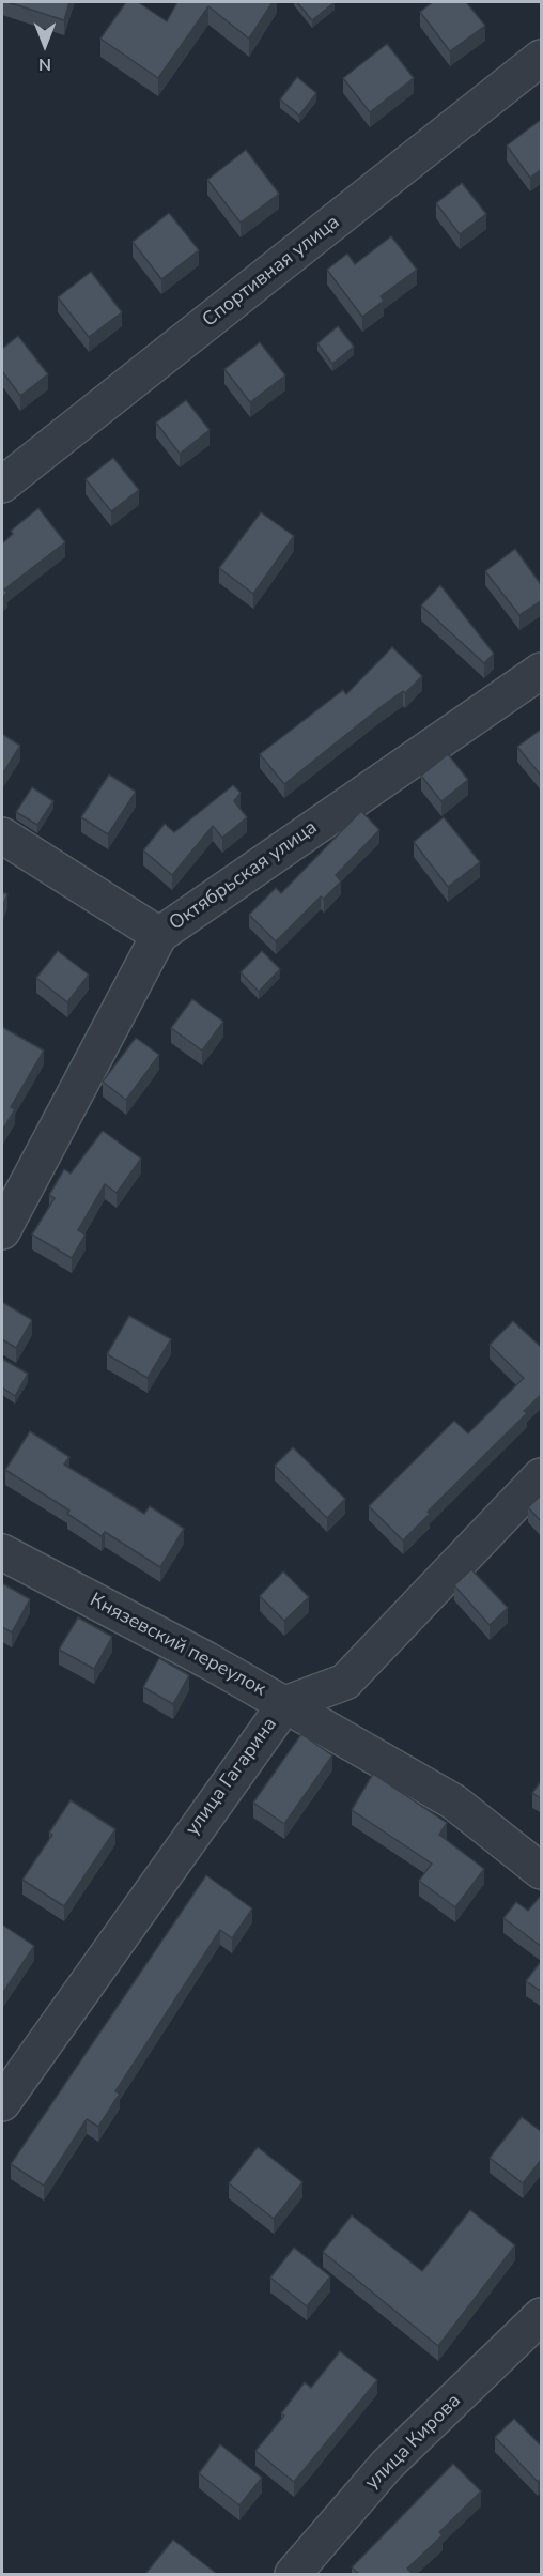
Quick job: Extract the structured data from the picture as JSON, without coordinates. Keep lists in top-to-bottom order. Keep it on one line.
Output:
{"streets":{"street":["Спортивная улица","Октябрьская улица","Князевский переулок","улица Гагарина","улица Кирова"]},"crossings":[["Князевский переулок","улица Гагарина"]],"north":"bottom"}
